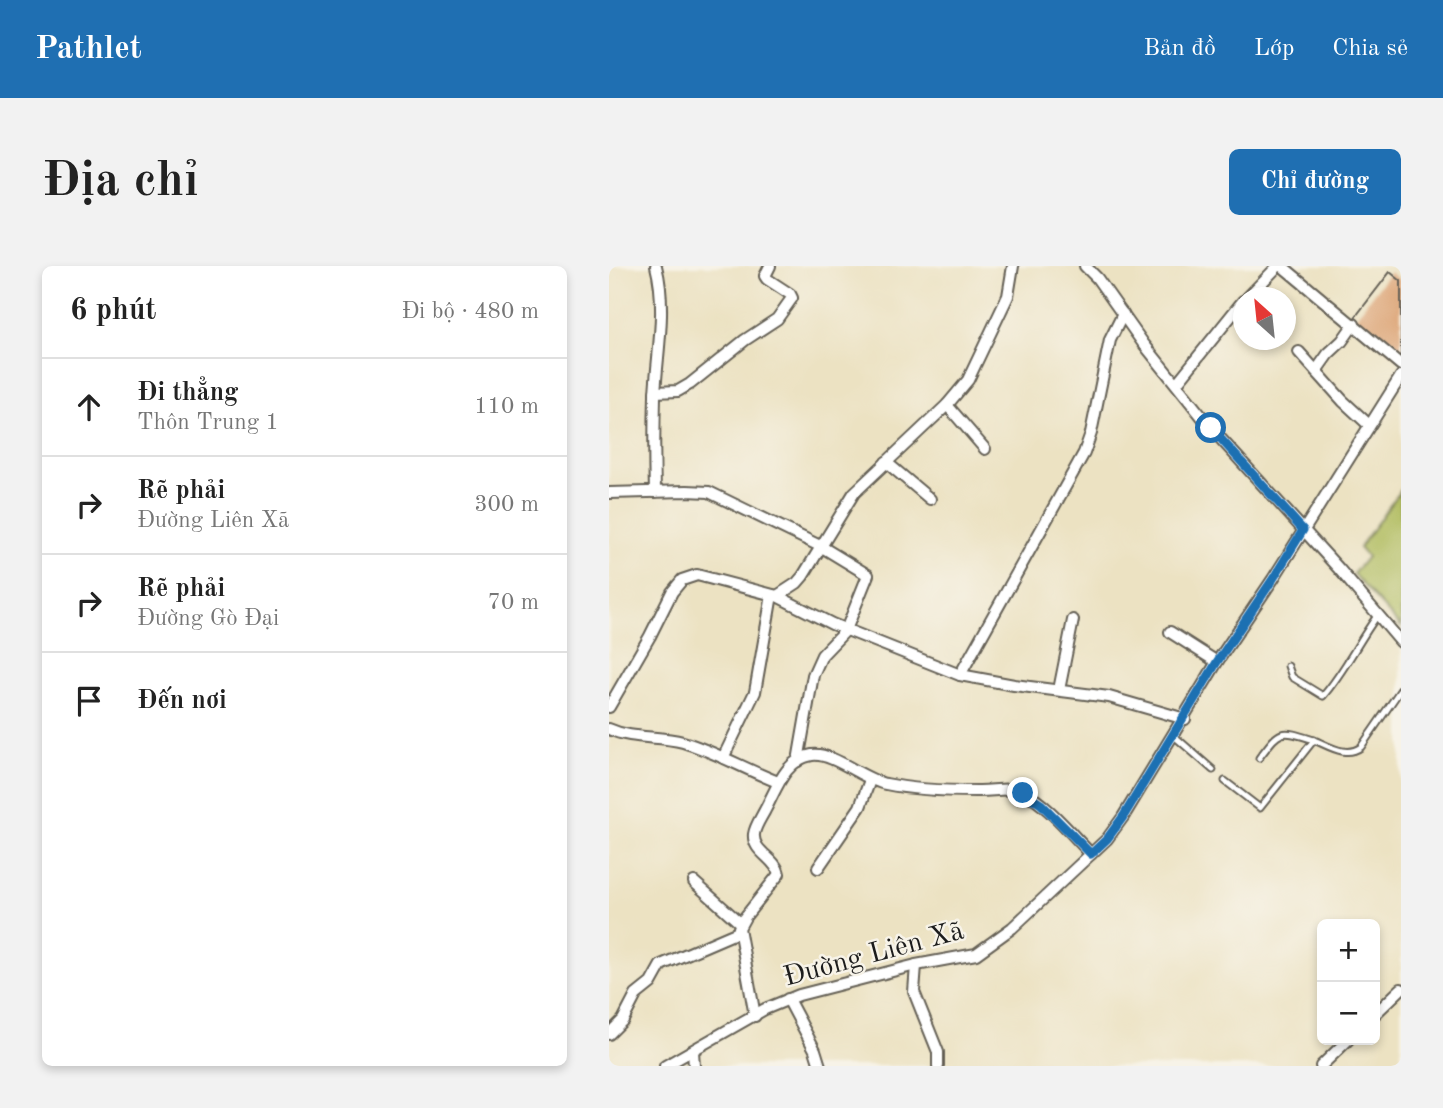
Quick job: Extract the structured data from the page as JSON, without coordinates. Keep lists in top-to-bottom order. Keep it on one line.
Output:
{"streets":{"street":["Đường Liên Xã"]},"north":"top left","page":{"header":"Pathlet","nav":["Bản đồ","Lớp","Chia sẻ"],"buttons":"Chỉ đường","title":"Địa chỉ","heading":["6 phút","Đi bộ · 480 m"],"list":[["Đi thẳng","Thôn Trung 1","110 m"],["Rẽ phải","Đường Liên Xã","300 m"],["Rẽ phải","Đường Gò Đại","70 m"],"Đến nơi"],"map_buttons":["+","−"]}}
